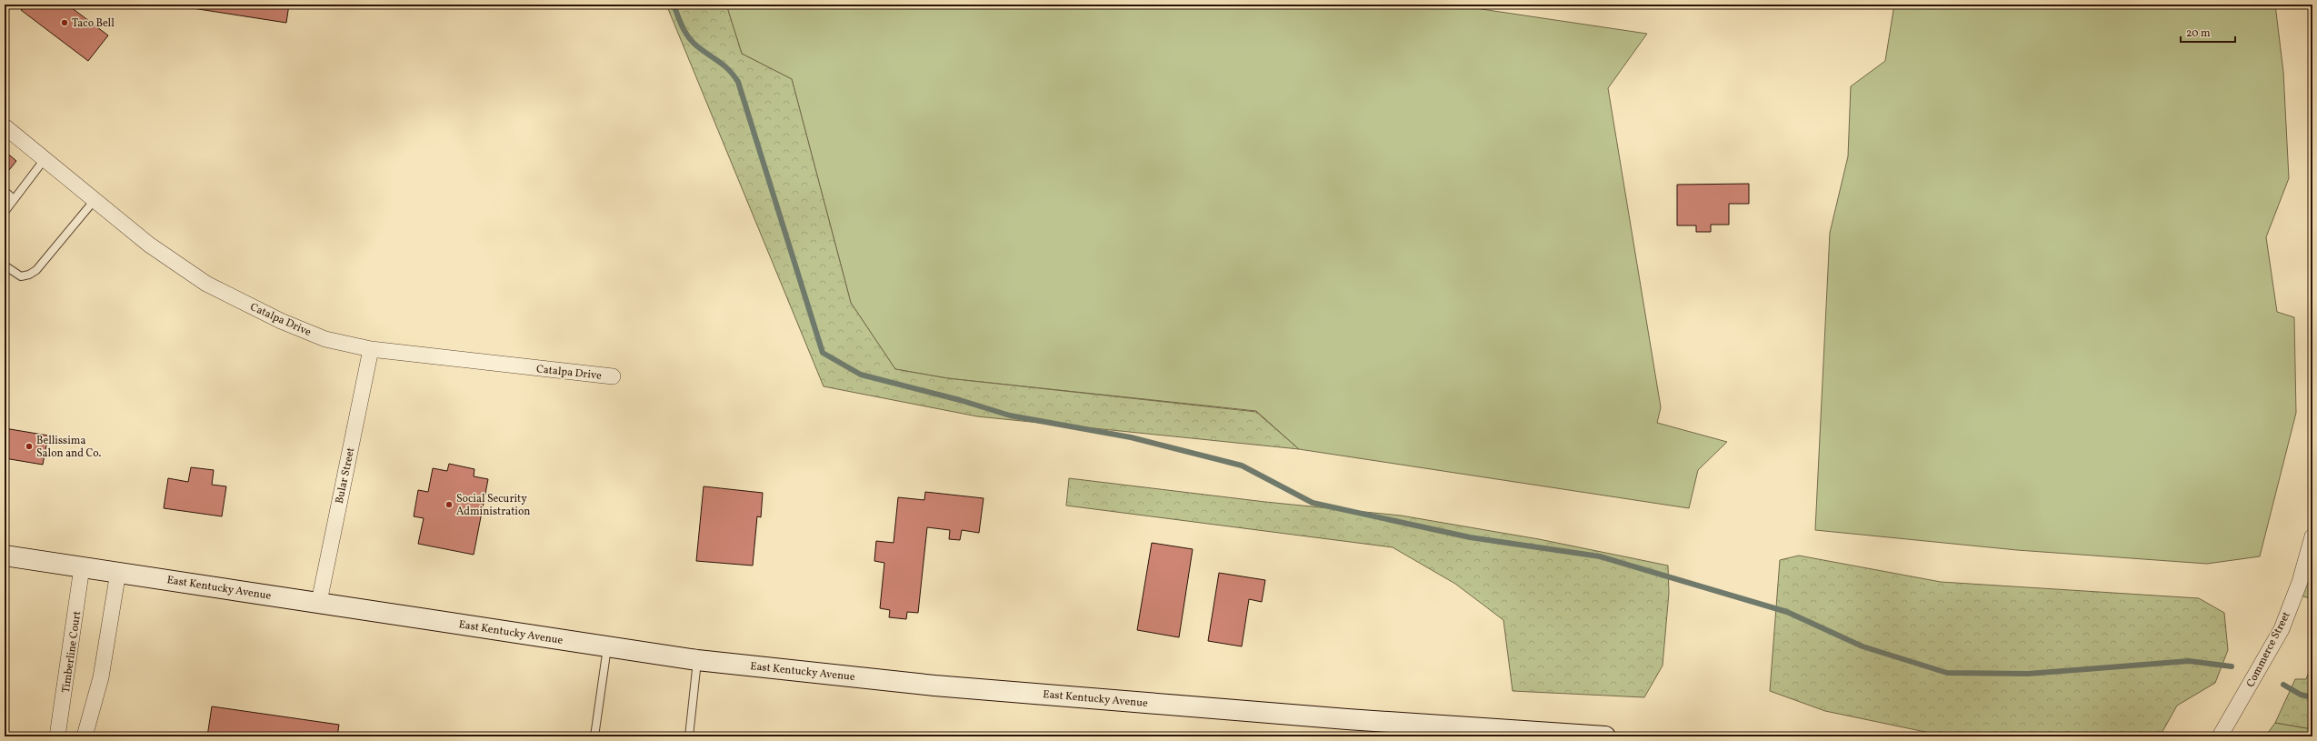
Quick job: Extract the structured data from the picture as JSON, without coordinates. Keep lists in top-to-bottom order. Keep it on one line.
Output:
{"streets":{"street":["Catalpa Drive","Bular Street","East Kentucky Avenue","Commerce Street","Timberline Court"]},"crossings":[["Catalpa Drive","Bular Street"],["Bular Street","East Kentucky Avenue"],["East Kentucky Avenue","Timberline Court"]],"places":["Taco Bell","Bellissima Salon and Co.","Social Security Administration"],"scale_bar":"20 m"}
